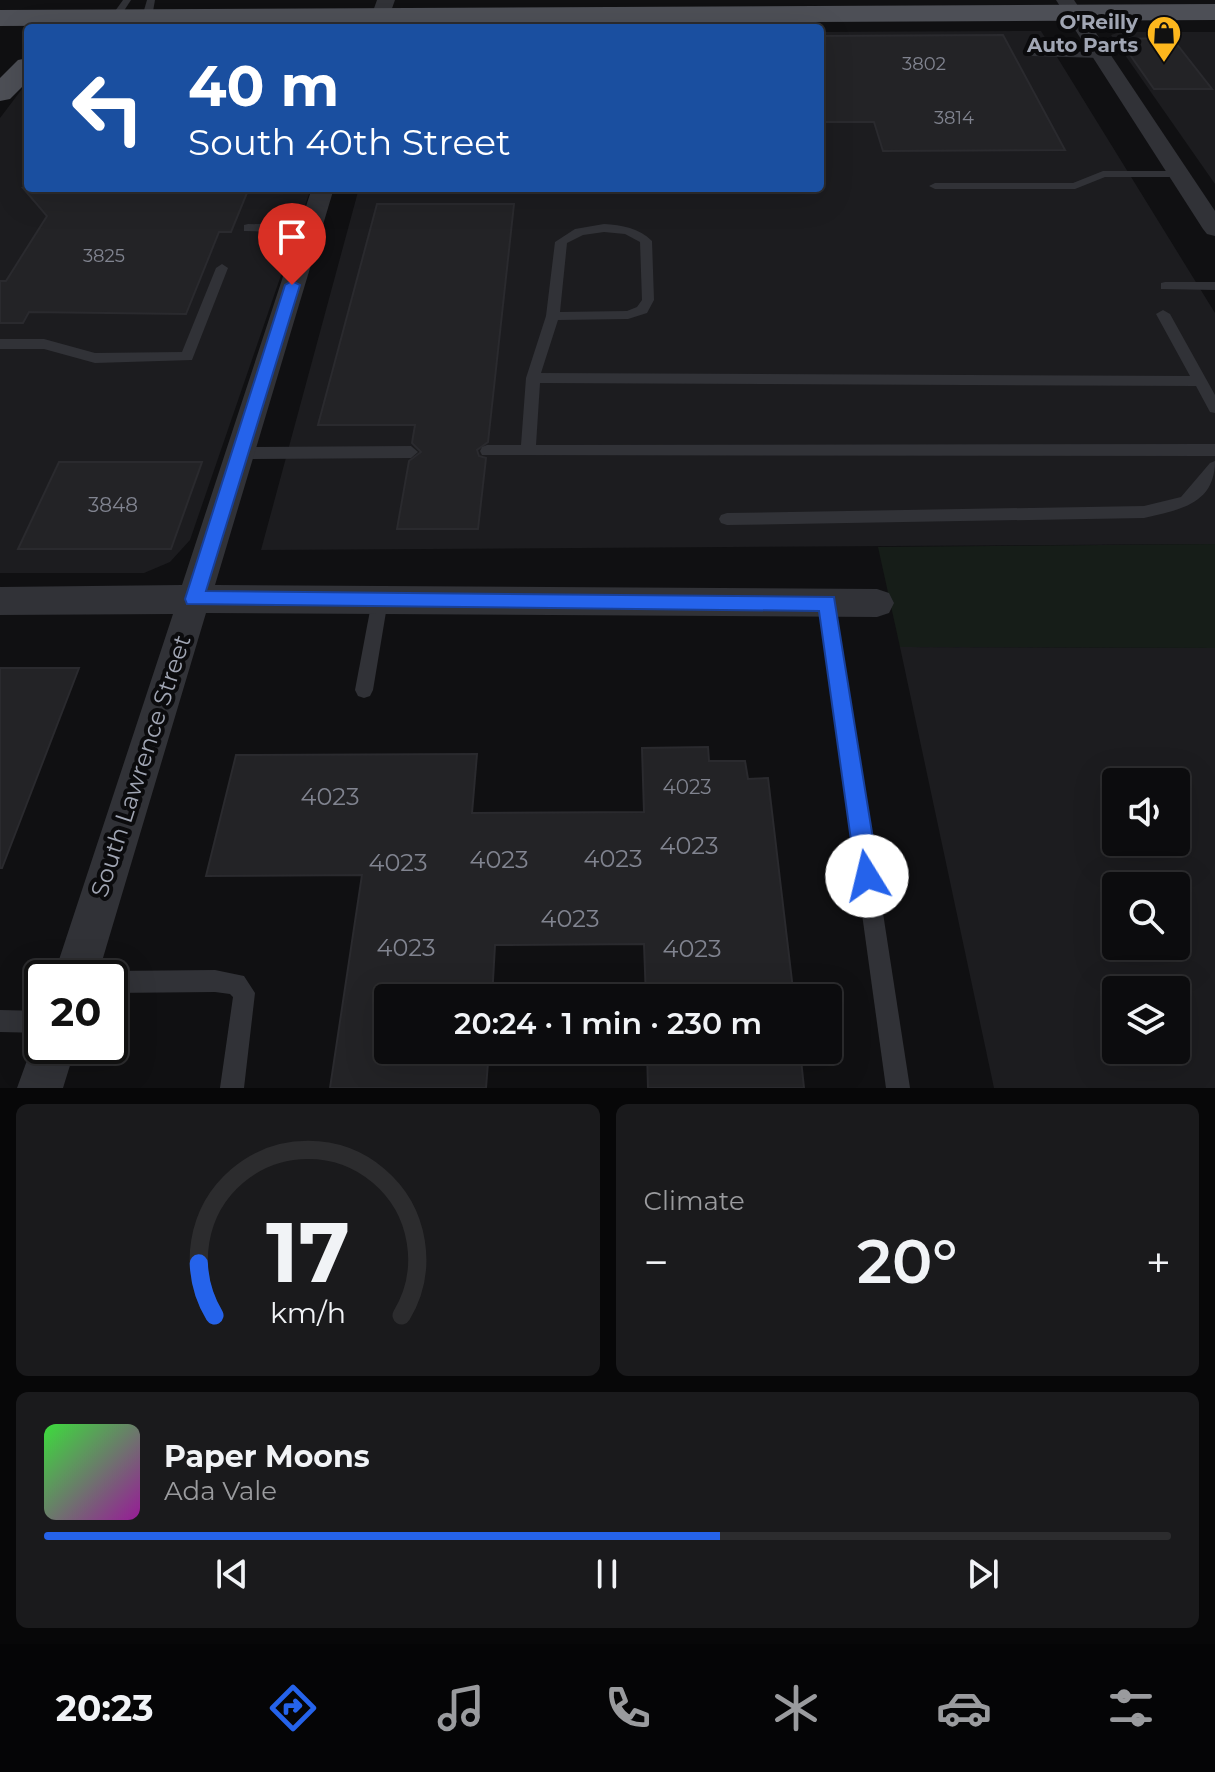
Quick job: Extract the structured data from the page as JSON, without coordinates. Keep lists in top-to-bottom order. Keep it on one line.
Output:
{"streets":{"street":["South Lawrence Street"]},"places":{"shop":["O'Reilly Auto Parts"]},"house_numbers":["3802","3814","3825","3848","4023","4023","4023","4023","4023","4023","4023","4023","4023"],"page":{"turn":["40 m","South 40th Street"],"limit":"20","trip":"20:24 · 1 min · 230 m","tile":"Climate","heat":["−","20°","+"],"song":["Paper Moons","Ada Vale"],"tabs":"20:23","gauge":["17","km/h"]}}
